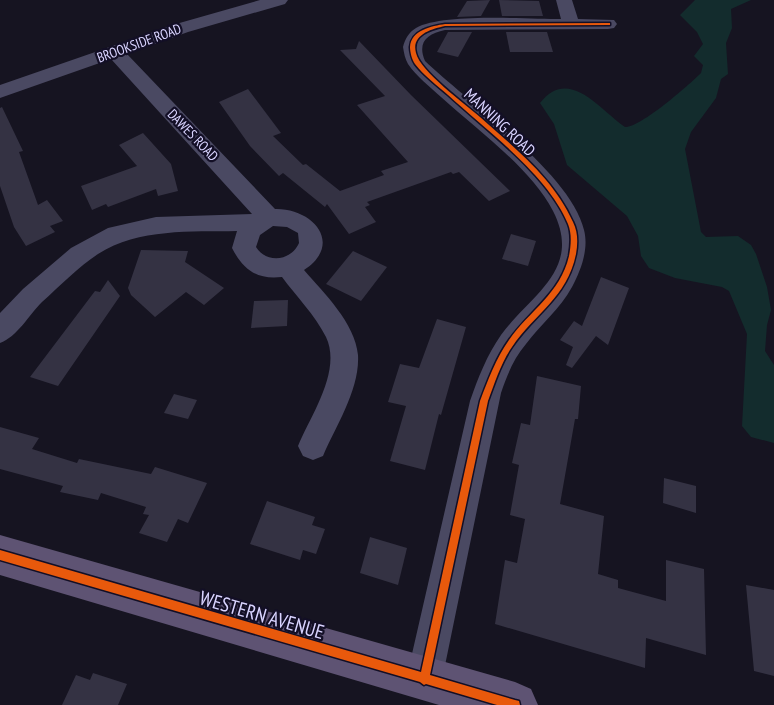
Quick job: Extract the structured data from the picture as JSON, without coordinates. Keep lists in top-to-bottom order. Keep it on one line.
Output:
{"streets":{"main road":["WESTERN AVENUE"],"street":["BROOKSIDE ROAD","MANNING ROAD","DAWES ROAD"]},"crossings":[["BROOKSIDE ROAD","DAWES ROAD"],["MANNING ROAD","WESTERN AVENUE"]]}
